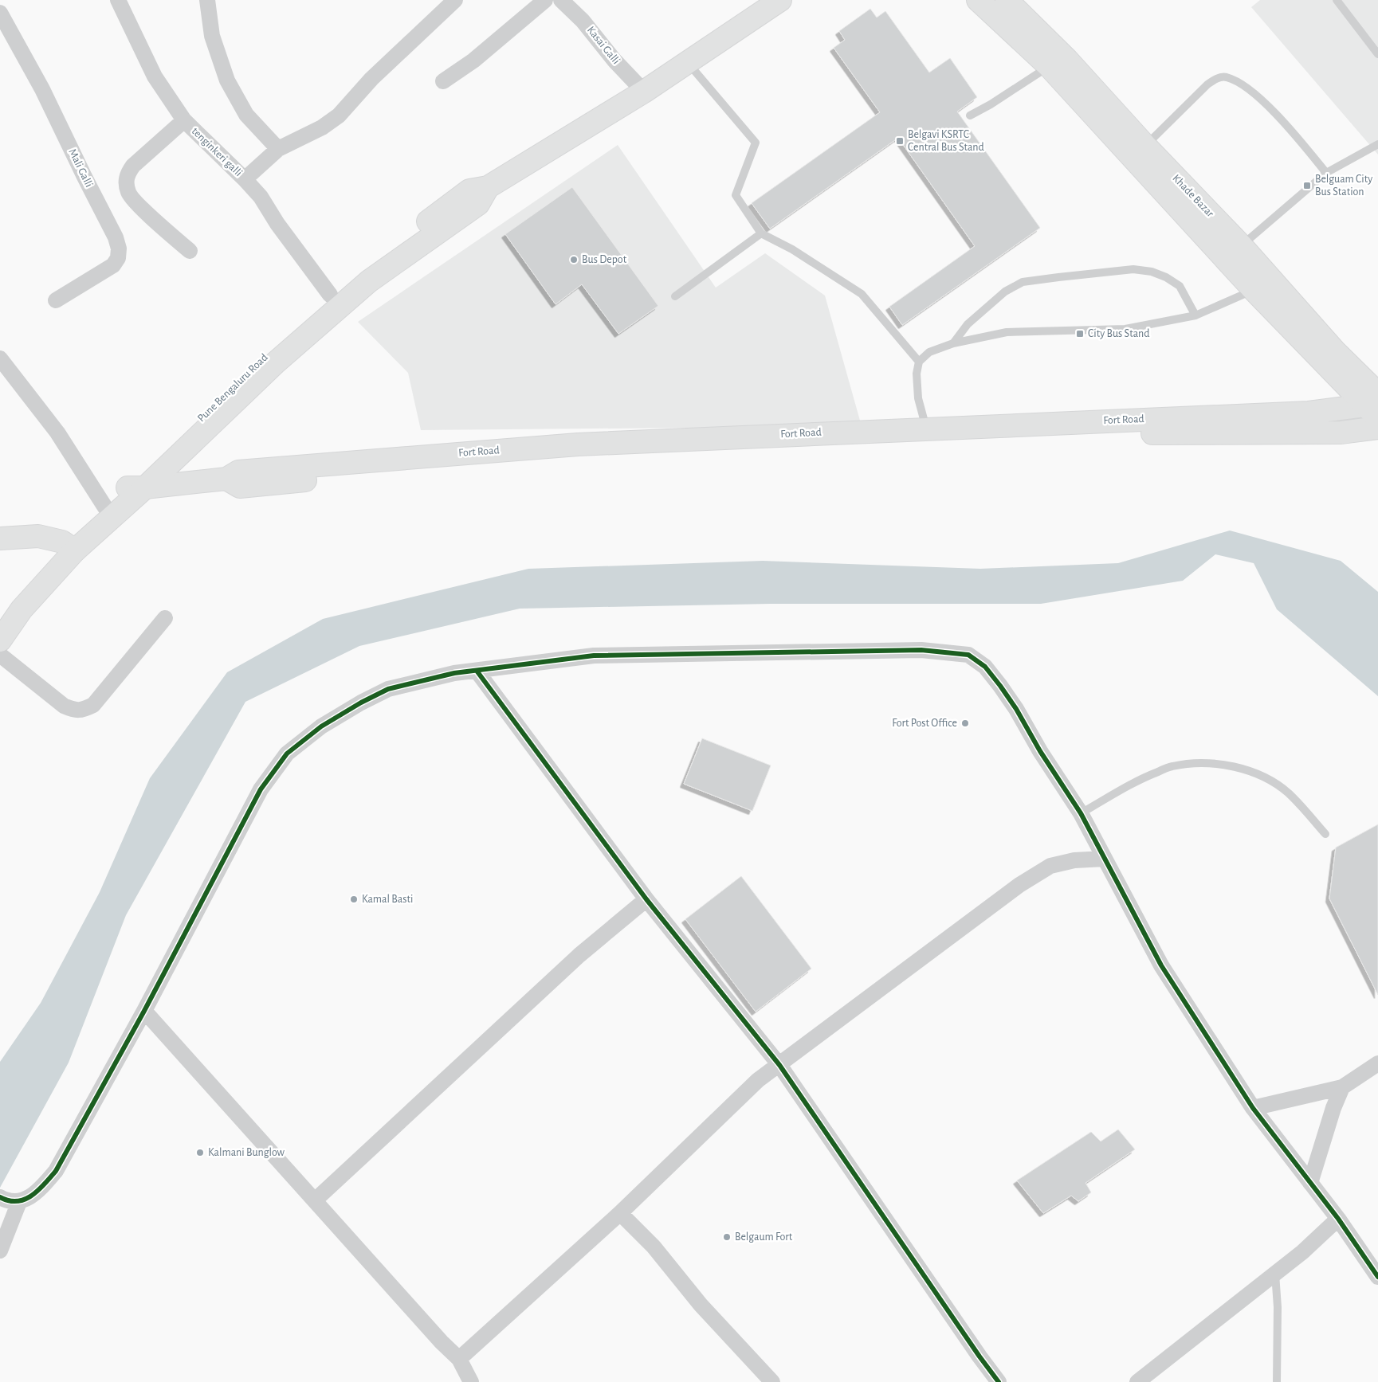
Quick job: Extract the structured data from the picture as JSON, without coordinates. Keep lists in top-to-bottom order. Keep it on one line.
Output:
{"streets":{"main road":["Khade Bazar","Pune Bengaluru Road","Fort Road"],"street":["Kasai Galli","tenginkeri galli","Mali Galli"]},"crossings":[["tenginkeri galli","Pune Bengaluru Road"],["Khade Bazar","Fort Road"],["Pune Bengaluru Road","Fort Road"]],"places":{"transit":["Belgavi KSRTC Central Bus Stand","Belguam City Bus Station","City Bus Stand"],"other":["Bus Depot","Fort Post Office","Kamal Basti","Kalmani Bunglow","Belgaum Fort"]}}
